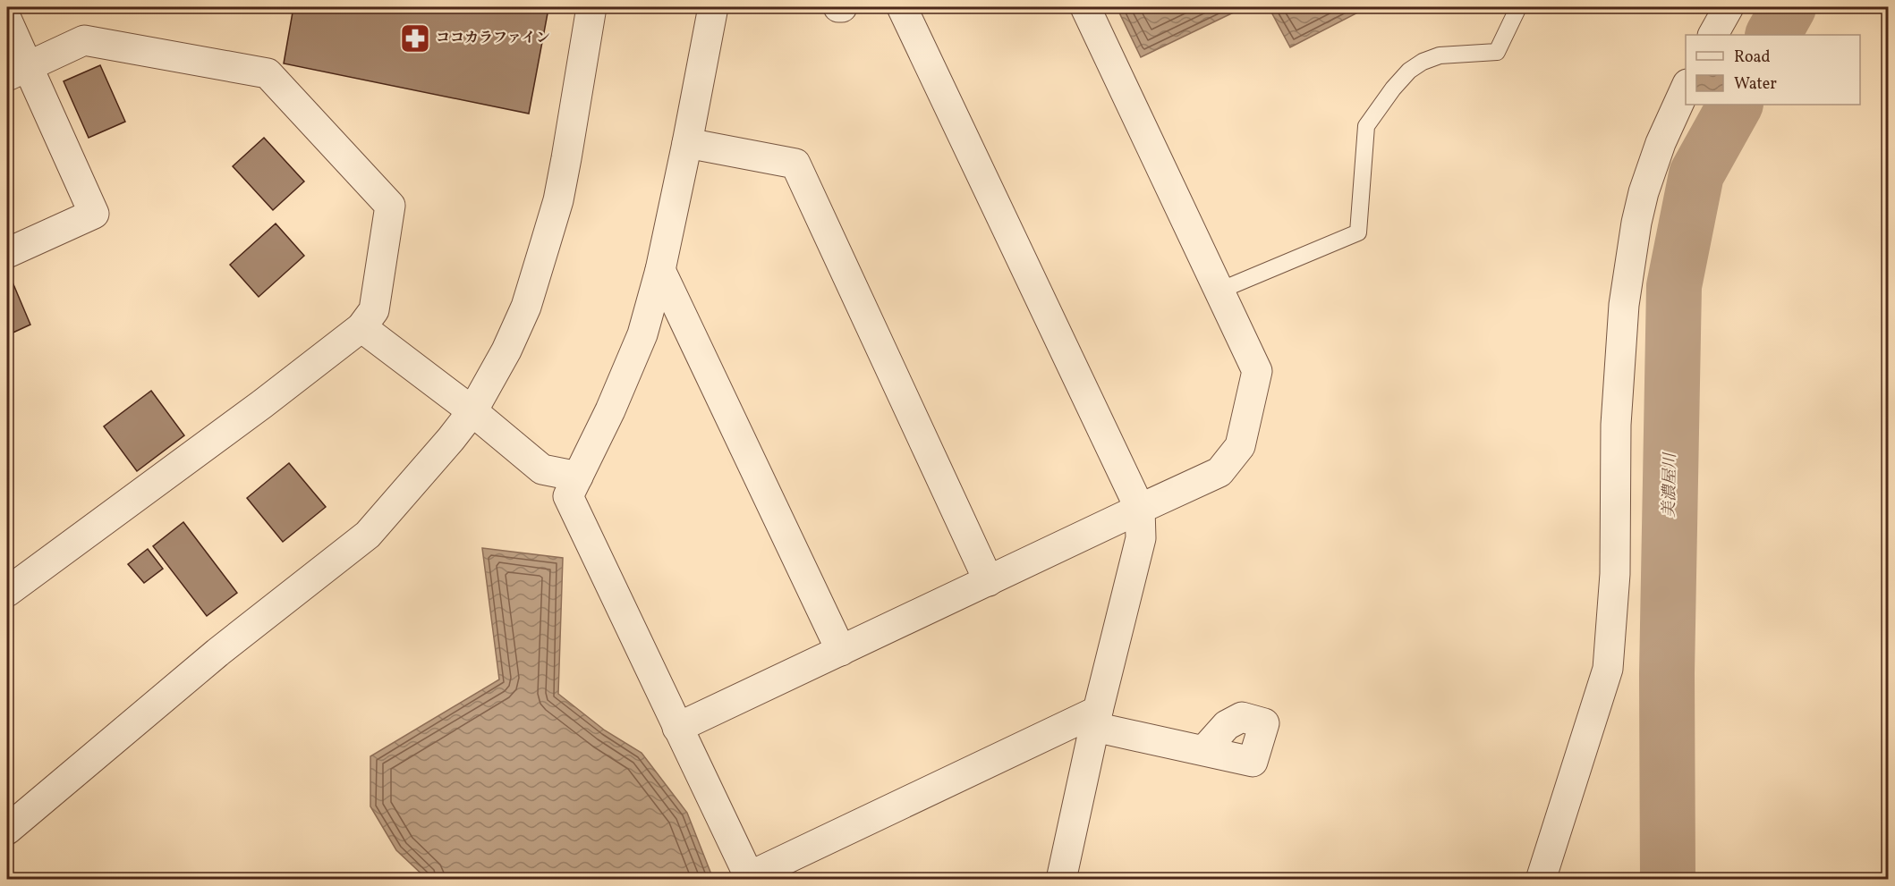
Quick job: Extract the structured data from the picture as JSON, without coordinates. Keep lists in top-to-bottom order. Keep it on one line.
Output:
{"water":["美濃屋川"],"places":{"pharmacy":["ココカラファイン"]},"legend":["Road","Water"]}
